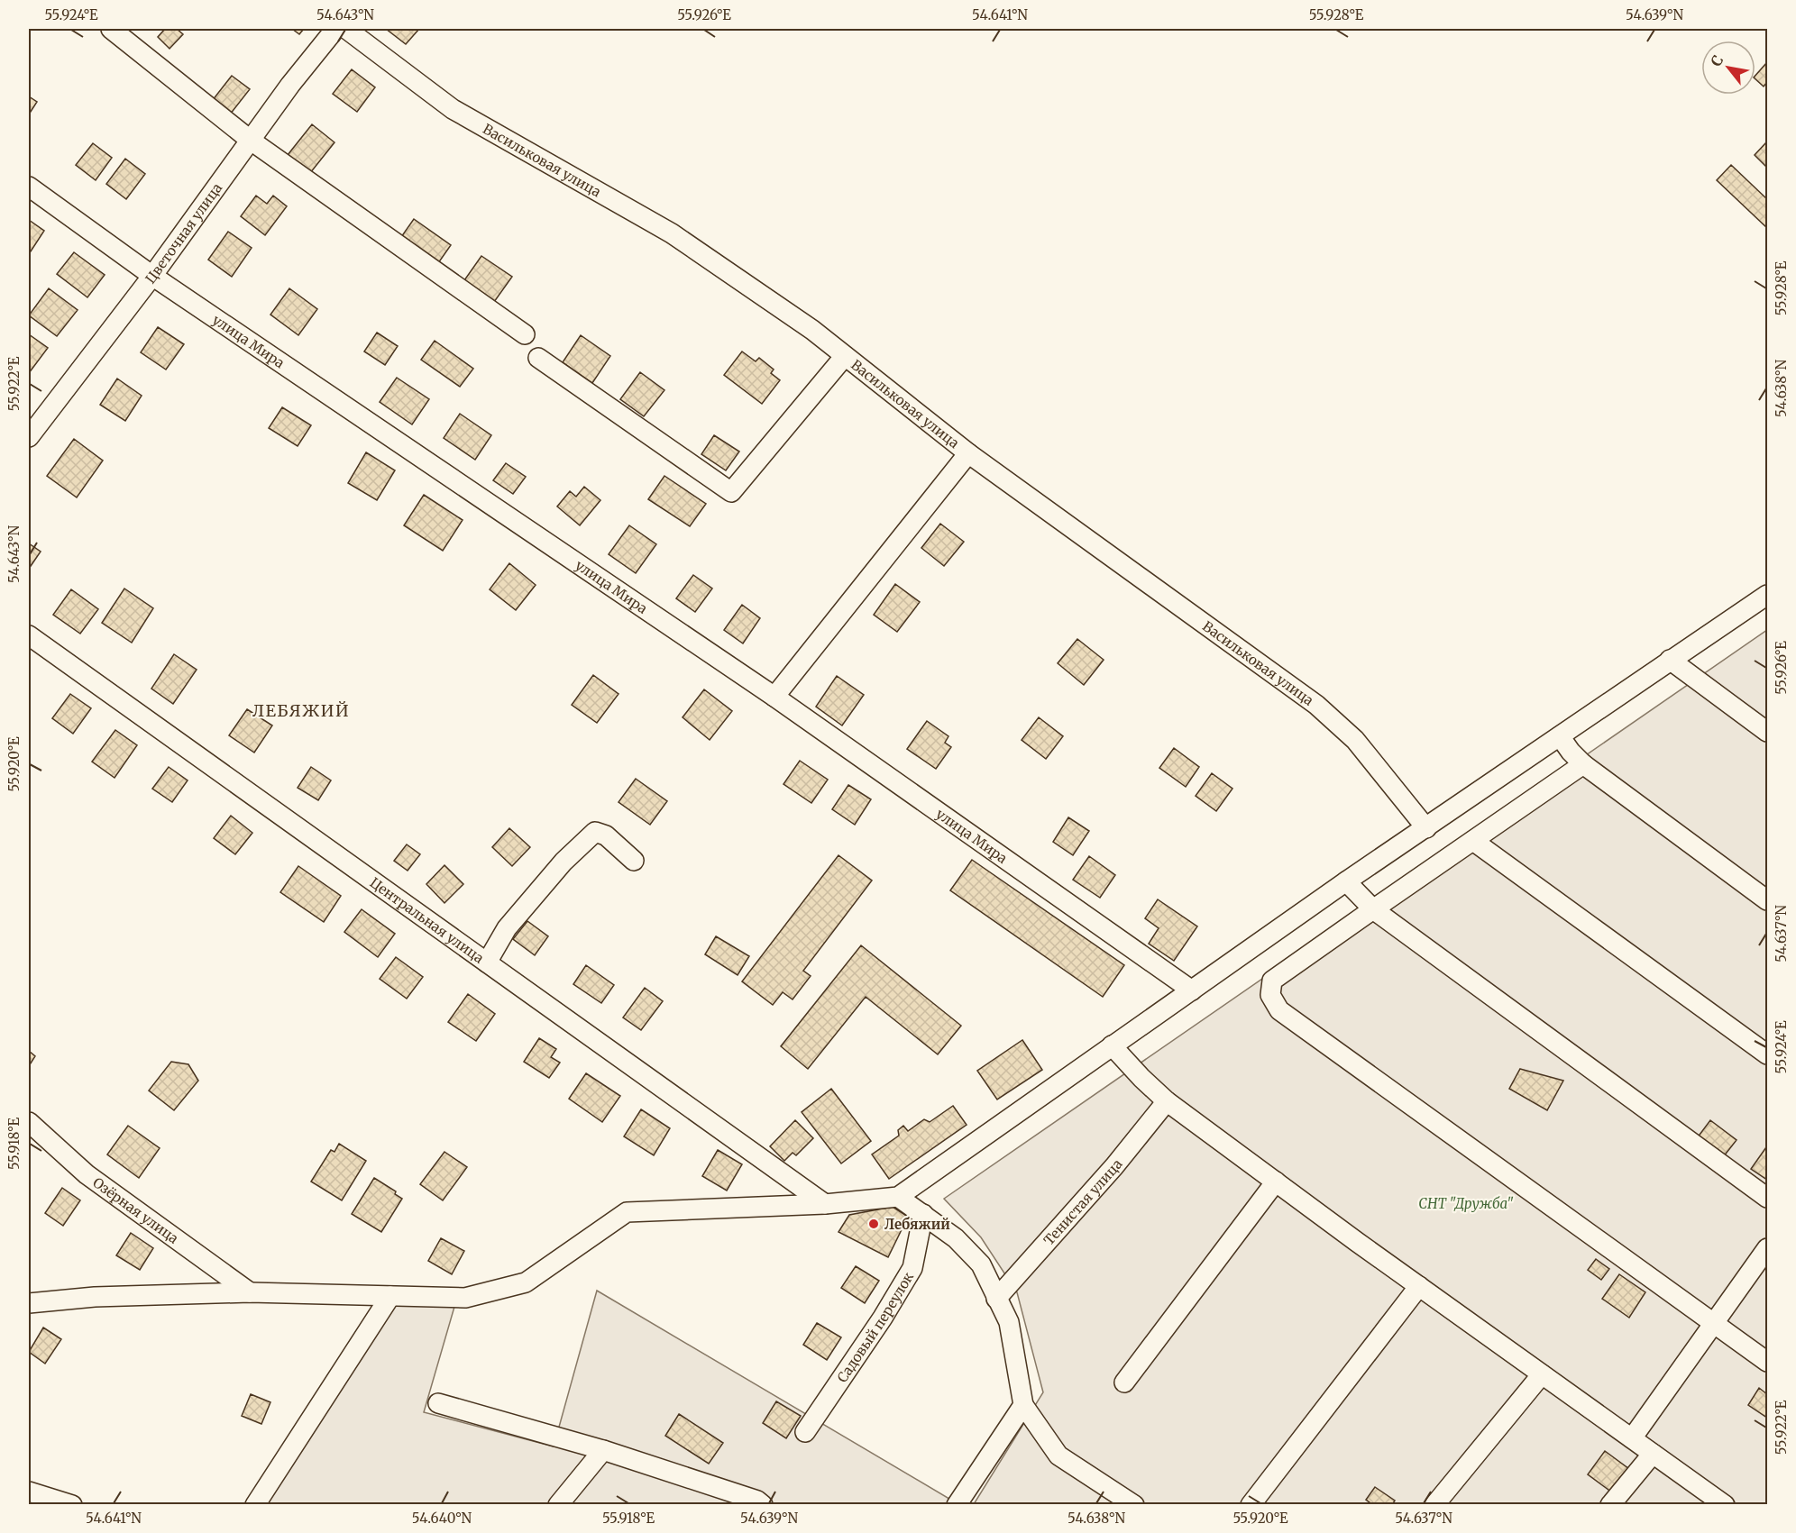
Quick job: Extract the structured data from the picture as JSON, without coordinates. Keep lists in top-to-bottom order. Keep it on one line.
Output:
{"streets":{"street":["Васильковая улица","Цветочная улица","улица Мира","Центральная улица","Тенистая улица","Озёрная улица","Садовый переулок"]},"crossings":[["Цветочная улица","улица Мира"]],"districts":["ЛЕБЯЖИЙ"],"parks":["СНТ \"Дружба\""],"places":["Лебяжий"],"north":"top left","coordinates":["55.924°E","54.643°N","55.926°E","54.641°N","55.928°E","54.639°N","55.922°E","54.638°N","55.920°E","54.637°N","55.918°E","54.640°N"]}
